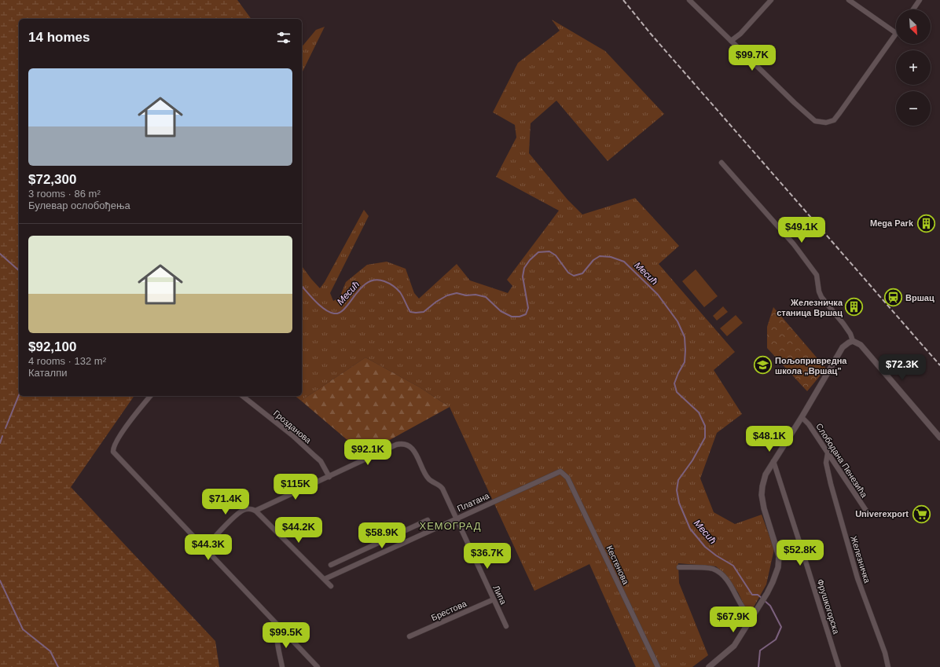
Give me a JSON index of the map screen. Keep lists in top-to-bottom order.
{
  "streets": {
    "street": [
      "Грозданова",
      "Слободана Пенезића",
      "Платана",
      "Железничка",
      "Кестенова",
      "Липа",
      "Фрушкогорска",
      "Брестова"
    ]
  },
  "crossings": [
    ["Грозданова", "Липа"],
    ["Слободана Пенезића", "Железничка"],
    ["Платана", "Кестенова"],
    ["Платана", "Липа"],
    ["Липа", "Брестова"]
  ],
  "districts": ["ХЕМОГРАД"],
  "water": ["Месић"],
  "places": {
    "building": ["Mega Park", "Железничка станица Вршац"],
    "station": ["Вршац"],
    "school or university": ["Пољопривредна школа „Вршац”"],
    "supermarket": ["Univerexport"]
  },
  "north": "bottom right",
  "page": {
    "map_buttons": ["+", "−"],
    "heading": "14 homes",
    "price": [
      "$99.7K",
      "$49.1K",
      "$72.3K",
      "$48.1K",
      "$92.1K",
      "$115K",
      "$71.4K",
      "$44.2K",
      "$58.9K",
      "$44.3K",
      "$52.8K",
      "$36.7K",
      "$67.9K",
      "$99.5K"
    ],
    "list": [
      {
        "name": "$72,300",
        "note": "3 rooms · 86 m² · Булевар ослобођења"
      },
      {
        "name": "$92,100",
        "note": "4 rooms · 132 m² · Каталпи"
      }
    ]
  }
}
